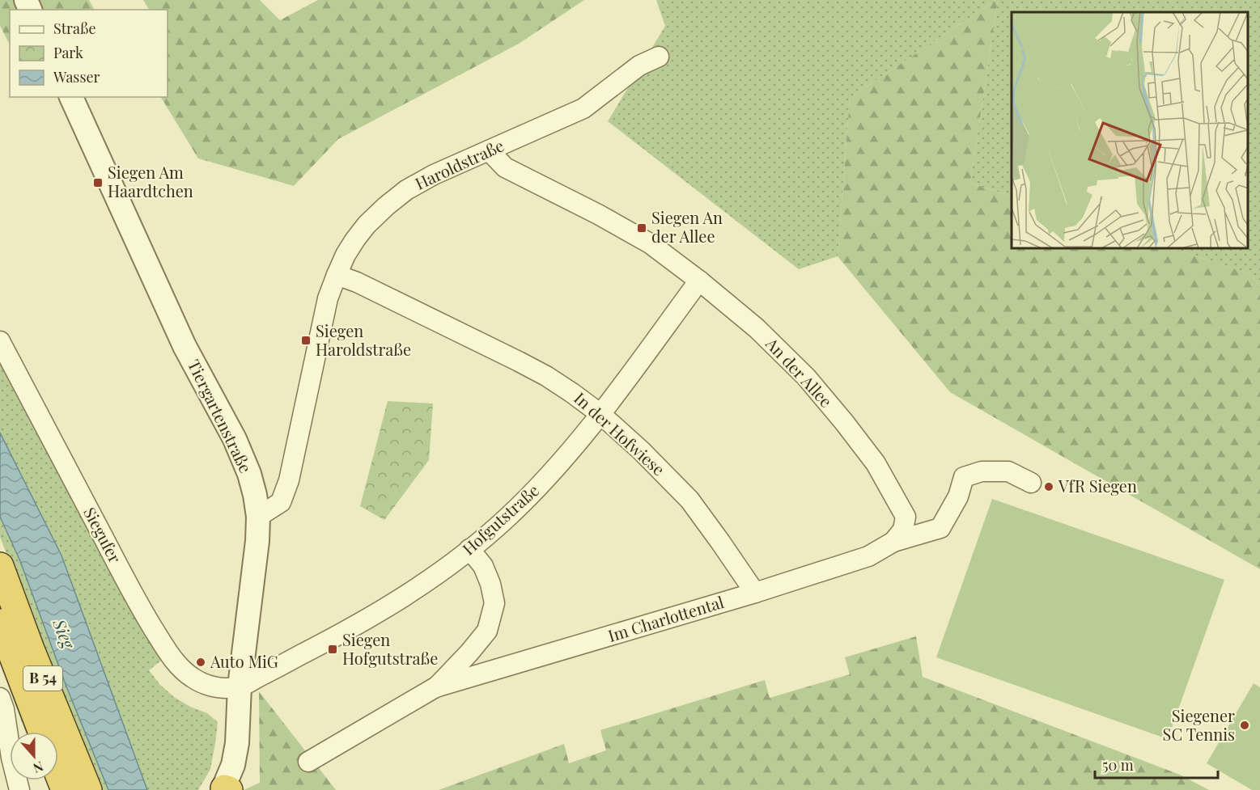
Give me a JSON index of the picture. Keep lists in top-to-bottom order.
{
  "streets": {
    "highway": ["B 54"],
    "street": [
      "Haroldstraße",
      "An der Allee",
      "Tiergartenstraße",
      "In der Hofwiese",
      "Hofgutstraße",
      "Siegufer",
      "Im Charlottental"
    ]
  },
  "crossings": [
    ["Haroldstraße", "An der Allee"],
    ["Haroldstraße", "Tiergartenstraße"],
    ["Haroldstraße", "In der Hofwiese"],
    ["An der Allee", "Hofgutstraße"],
    ["An der Allee", "Im Charlottental"],
    ["Tiergartenstraße", "Hofgutstraße"],
    ["Tiergartenstraße", "Siegufer"],
    ["In der Hofwiese", "Hofgutstraße"],
    ["In der Hofwiese", "Im Charlottental"],
    ["Hofgutstraße", "Siegufer"],
    ["Hofgutstraße", "Im Charlottental"]
  ],
  "water": ["Sieg"],
  "places": {
    "transit": [
      "Siegen Am Haardtchen",
      "Siegen An der Allee",
      "Siegen Haroldstraße",
      "Siegen Hofgutstraße"
    ],
    "other": ["VfR Siegen", "Auto MiG", "Siegener SC Tennis"]
  },
  "legend": ["Straße", "Park", "Wasser"],
  "scale_bar": "50 m",
  "north": "bottom"
}
